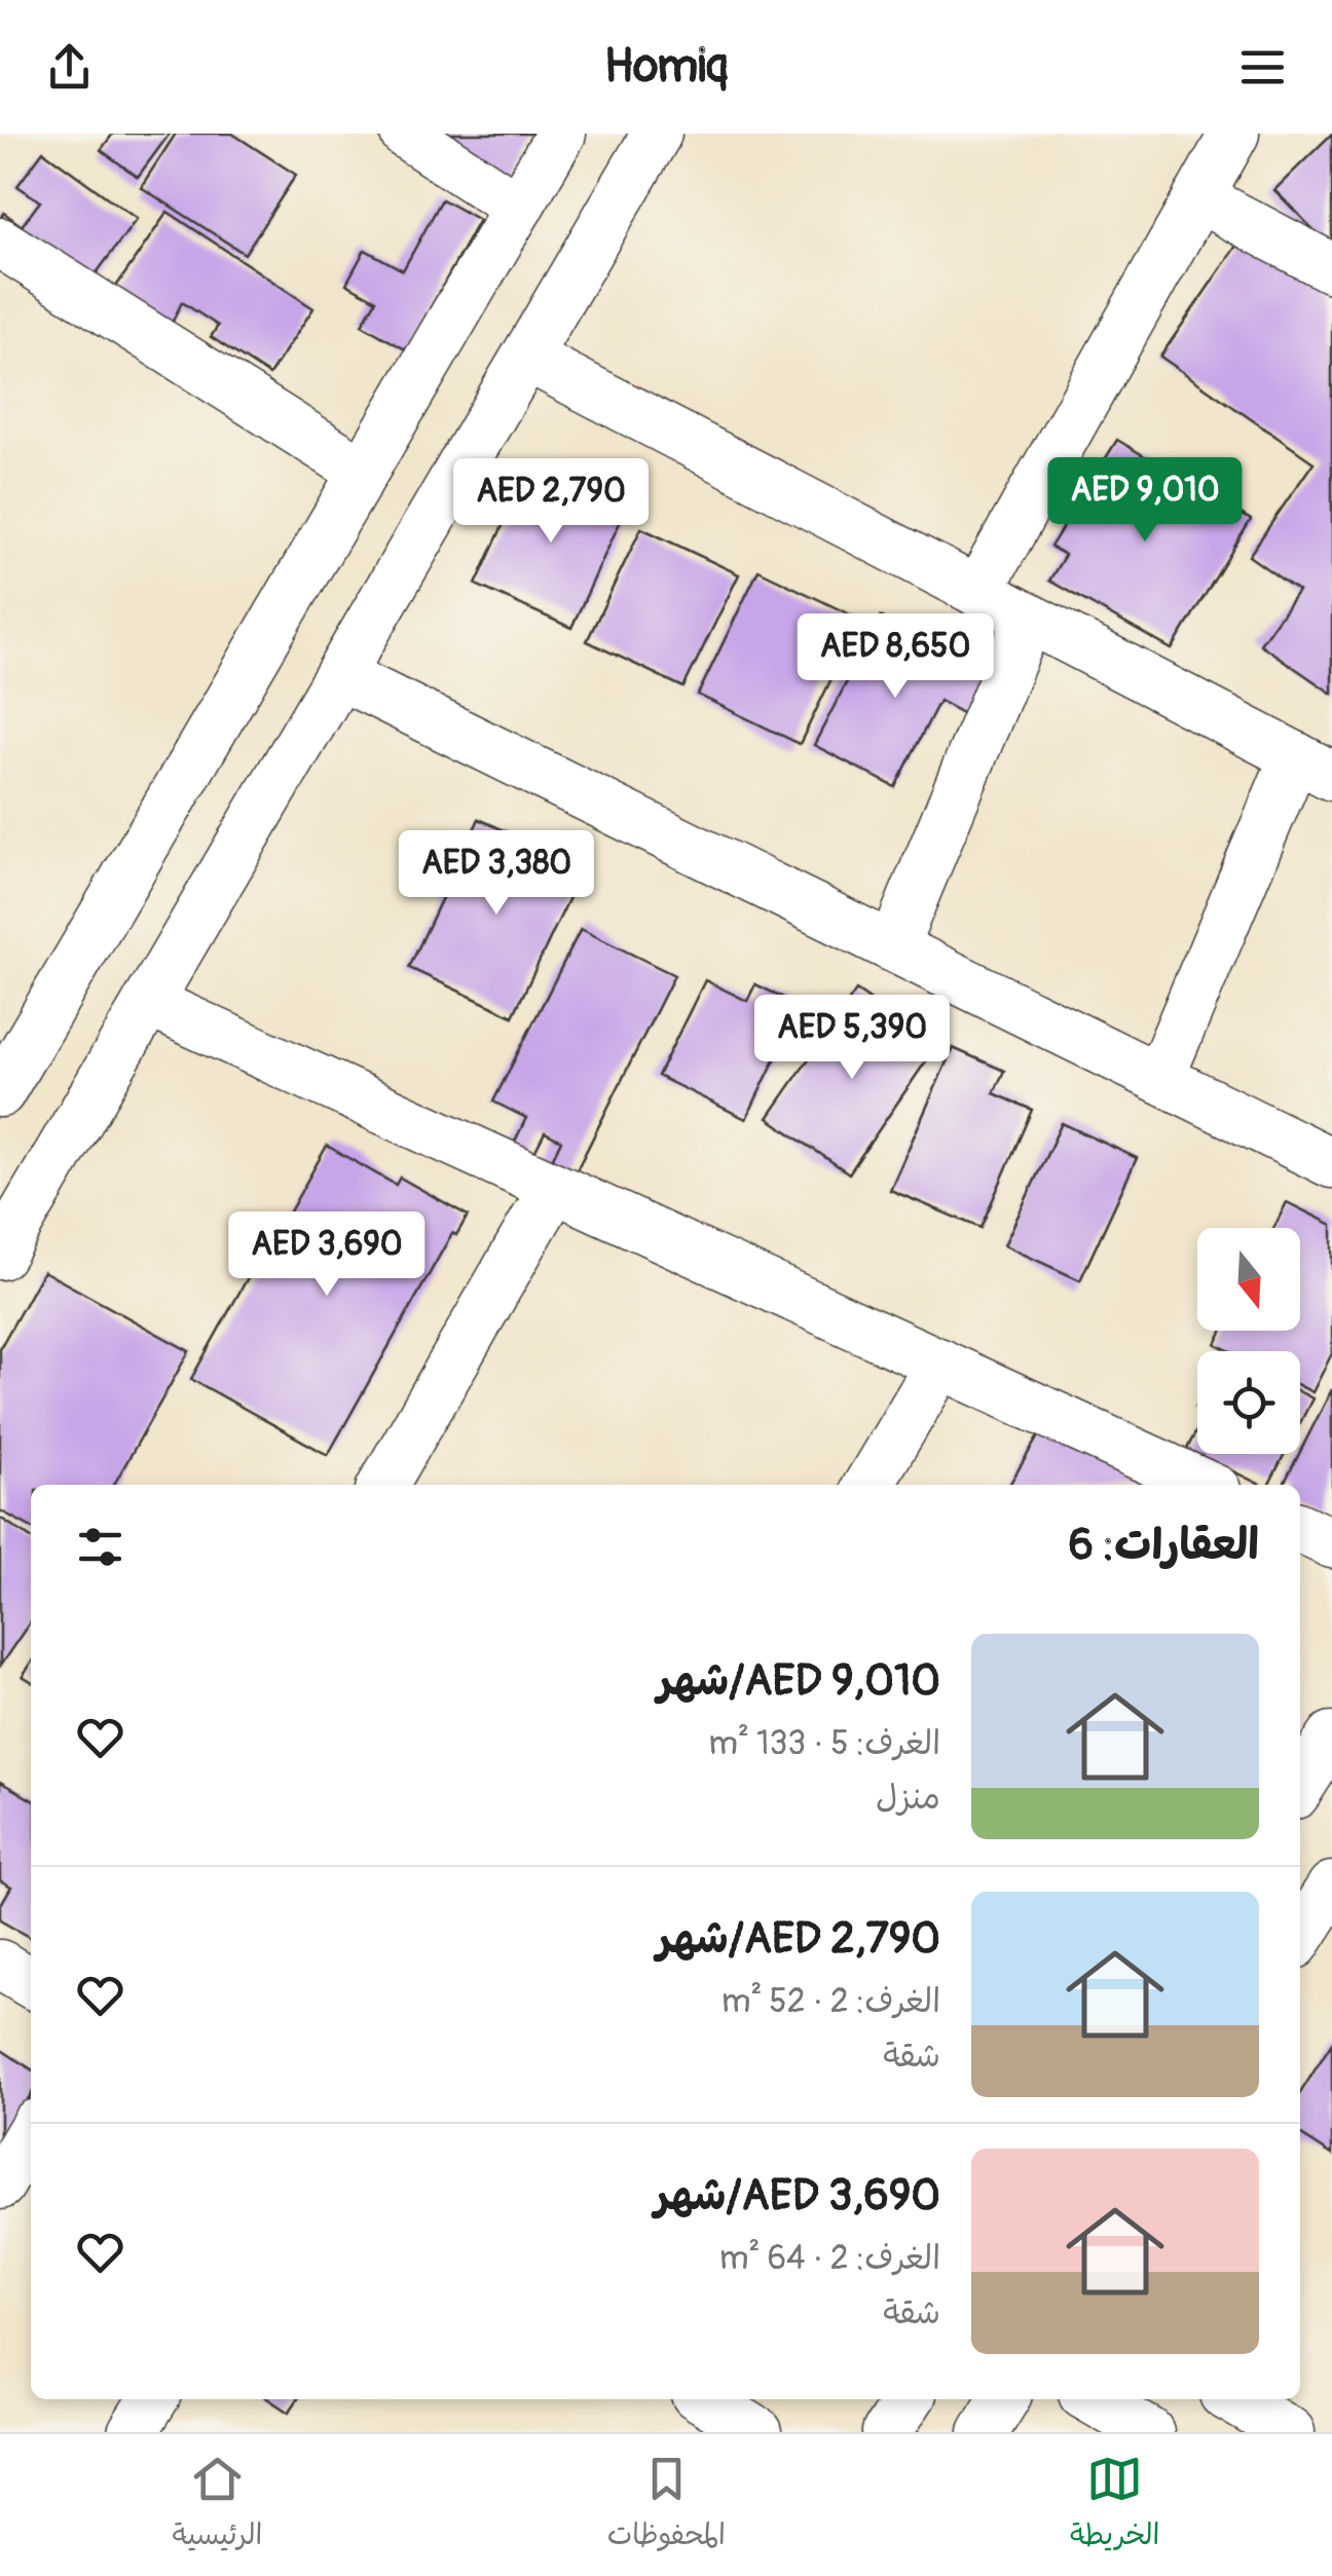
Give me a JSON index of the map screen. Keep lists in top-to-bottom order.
{
  "north": "bottom",
  "page": {
    "header": "Homiq",
    "price": [
      "AED 9,010",
      "AED 2,790",
      "AED 8,650",
      "AED 3,380",
      "AED 5,390",
      "AED 3,690"
    ],
    "heading": "العقارات: 6",
    "list": [
      {
        "name": "AED 9,010/شهر",
        "note": "الغرف: 5 · 133 m² · منزل"
      },
      {
        "name": "AED 2,790/شهر",
        "note": "الغرف: 2 · 52 m² · شقة"
      },
      {
        "name": "AED 3,690/شهر",
        "note": "الغرف: 2 · 64 m² · شقة"
      }
    ],
    "tabs": ["الخريطة", "المحفوظات", "الرئيسية"]
  }
}
